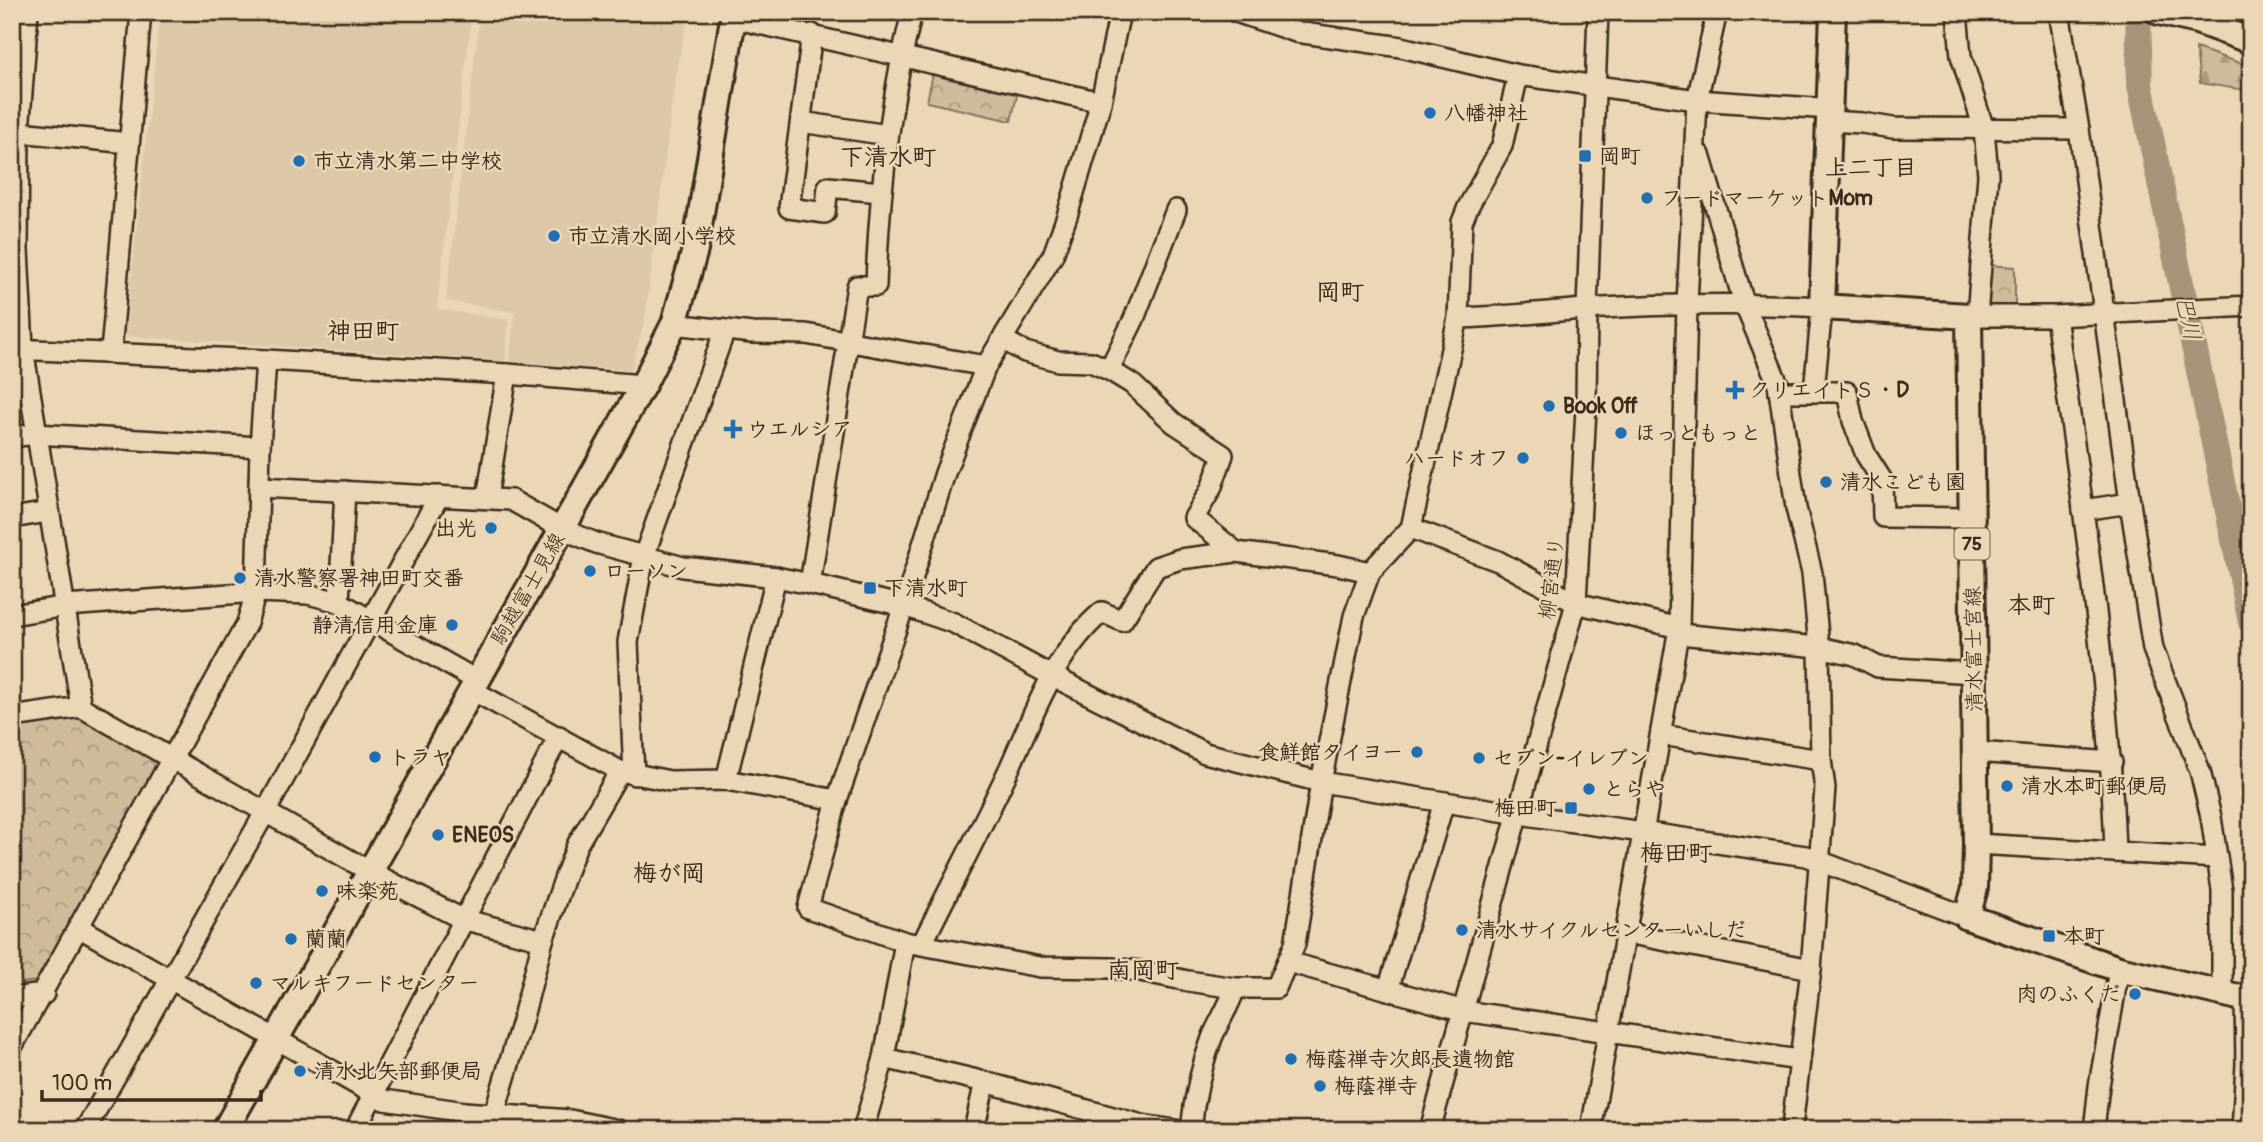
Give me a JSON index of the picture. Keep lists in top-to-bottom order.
{
  "streets": {
    "main road": ["75", "駒越富士見線", "清水富士宮線"],
    "street": ["柳宮通り"]
  },
  "districts": [
    "下清水町",
    "上二丁目",
    "岡町",
    "神田町",
    "本町",
    "梅田町",
    "梅が岡",
    "南岡町"
  ],
  "water": ["巴川"],
  "places": {
    "other": [
      "八幡神社",
      "市立清水第二中学校",
      "フードマーケットMom",
      "市立清水岡小学校",
      "Book Off",
      "ほっともっと",
      "ハードオフ",
      "清水こども園",
      "出光",
      "ローソン",
      "清水警察署神田町交番",
      "静清信用金庫",
      "食鮮館タイヨー",
      "トラヤ",
      "セブン-イレブン",
      "清水本町郵便局",
      "とらや",
      "ENEOS",
      "味楽苑",
      "清水サイクルセンターいしだ",
      "蘭蘭",
      "マルキフードセンター",
      "肉のふくだ",
      "梅蔭禅寺次郎長遺物館",
      "清水北矢部郵便局",
      "梅蔭禅寺"
    ],
    "transit": [
      "岡町",
      "下清水町",
      "梅田町",
      "本町"
    ],
    "health": ["クリエイトＳ・D", "ウエルシア"]
  },
  "scale_bar": "100 m"
}
